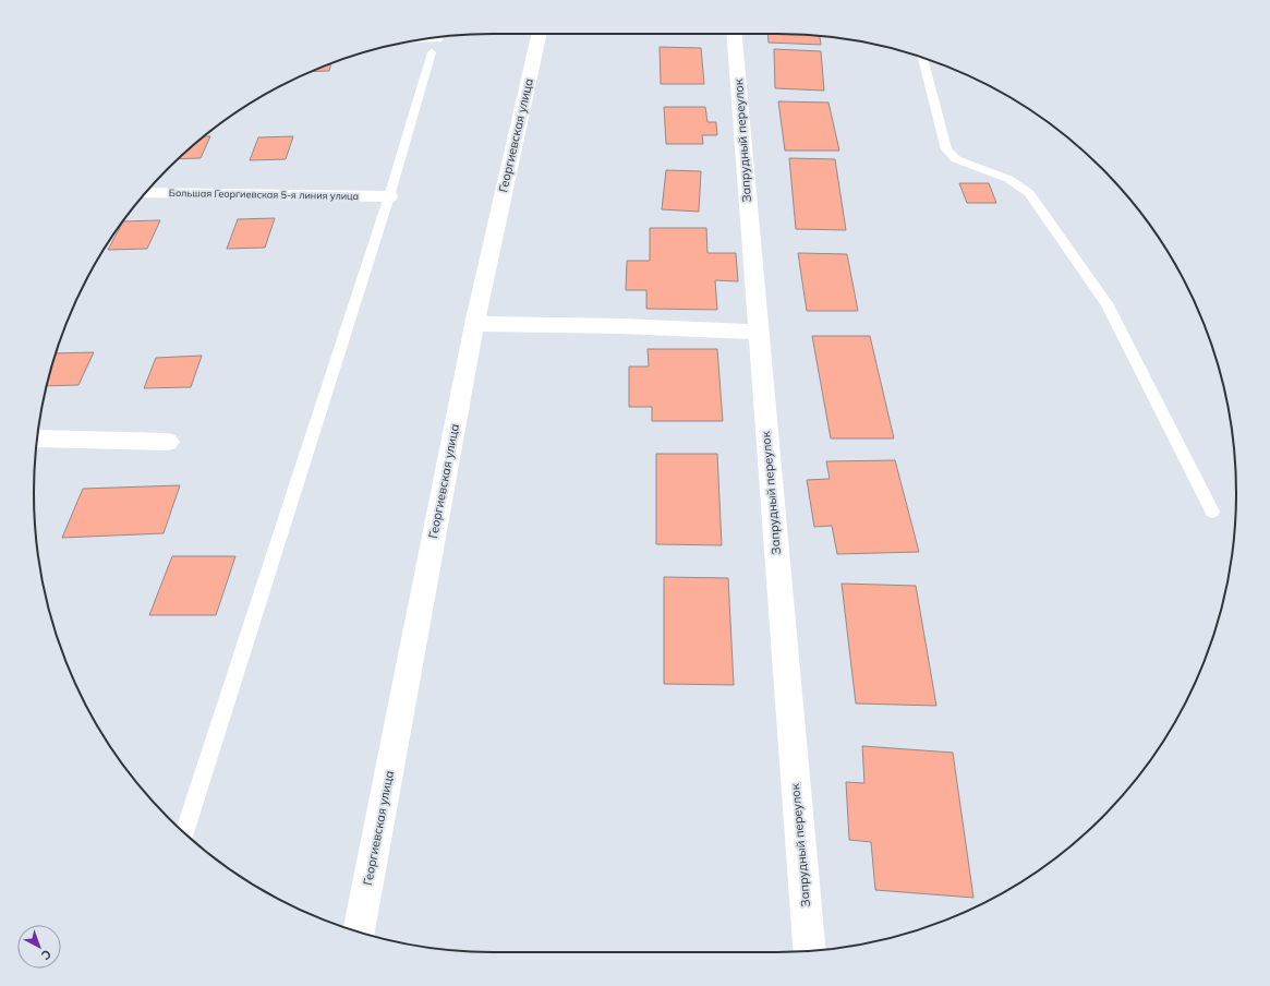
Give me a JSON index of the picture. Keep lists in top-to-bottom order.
{
  "streets": {
    "street": ["Георгиевская улица", "Запрудный переулок", "Большая Георгиевская 5-я линия улица"]
  },
  "north": "bottom right"
}
